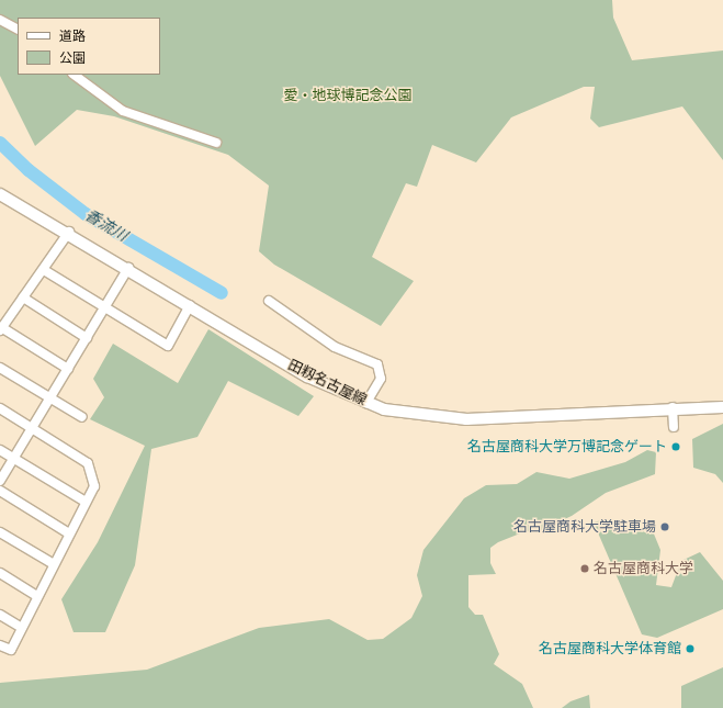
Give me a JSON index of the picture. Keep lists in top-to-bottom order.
{
  "streets": {
    "main road": ["田籾名古屋線"]
  },
  "water": ["香流川"],
  "parks": ["愛・地球博記念公園"],
  "places": [
    "名古屋商科大学万博記念ゲート",
    "名古屋商科大学駐車場",
    "名古屋商科大学",
    "名古屋商科大学体育館"
  ],
  "legend": ["道路", "公園"]
}
